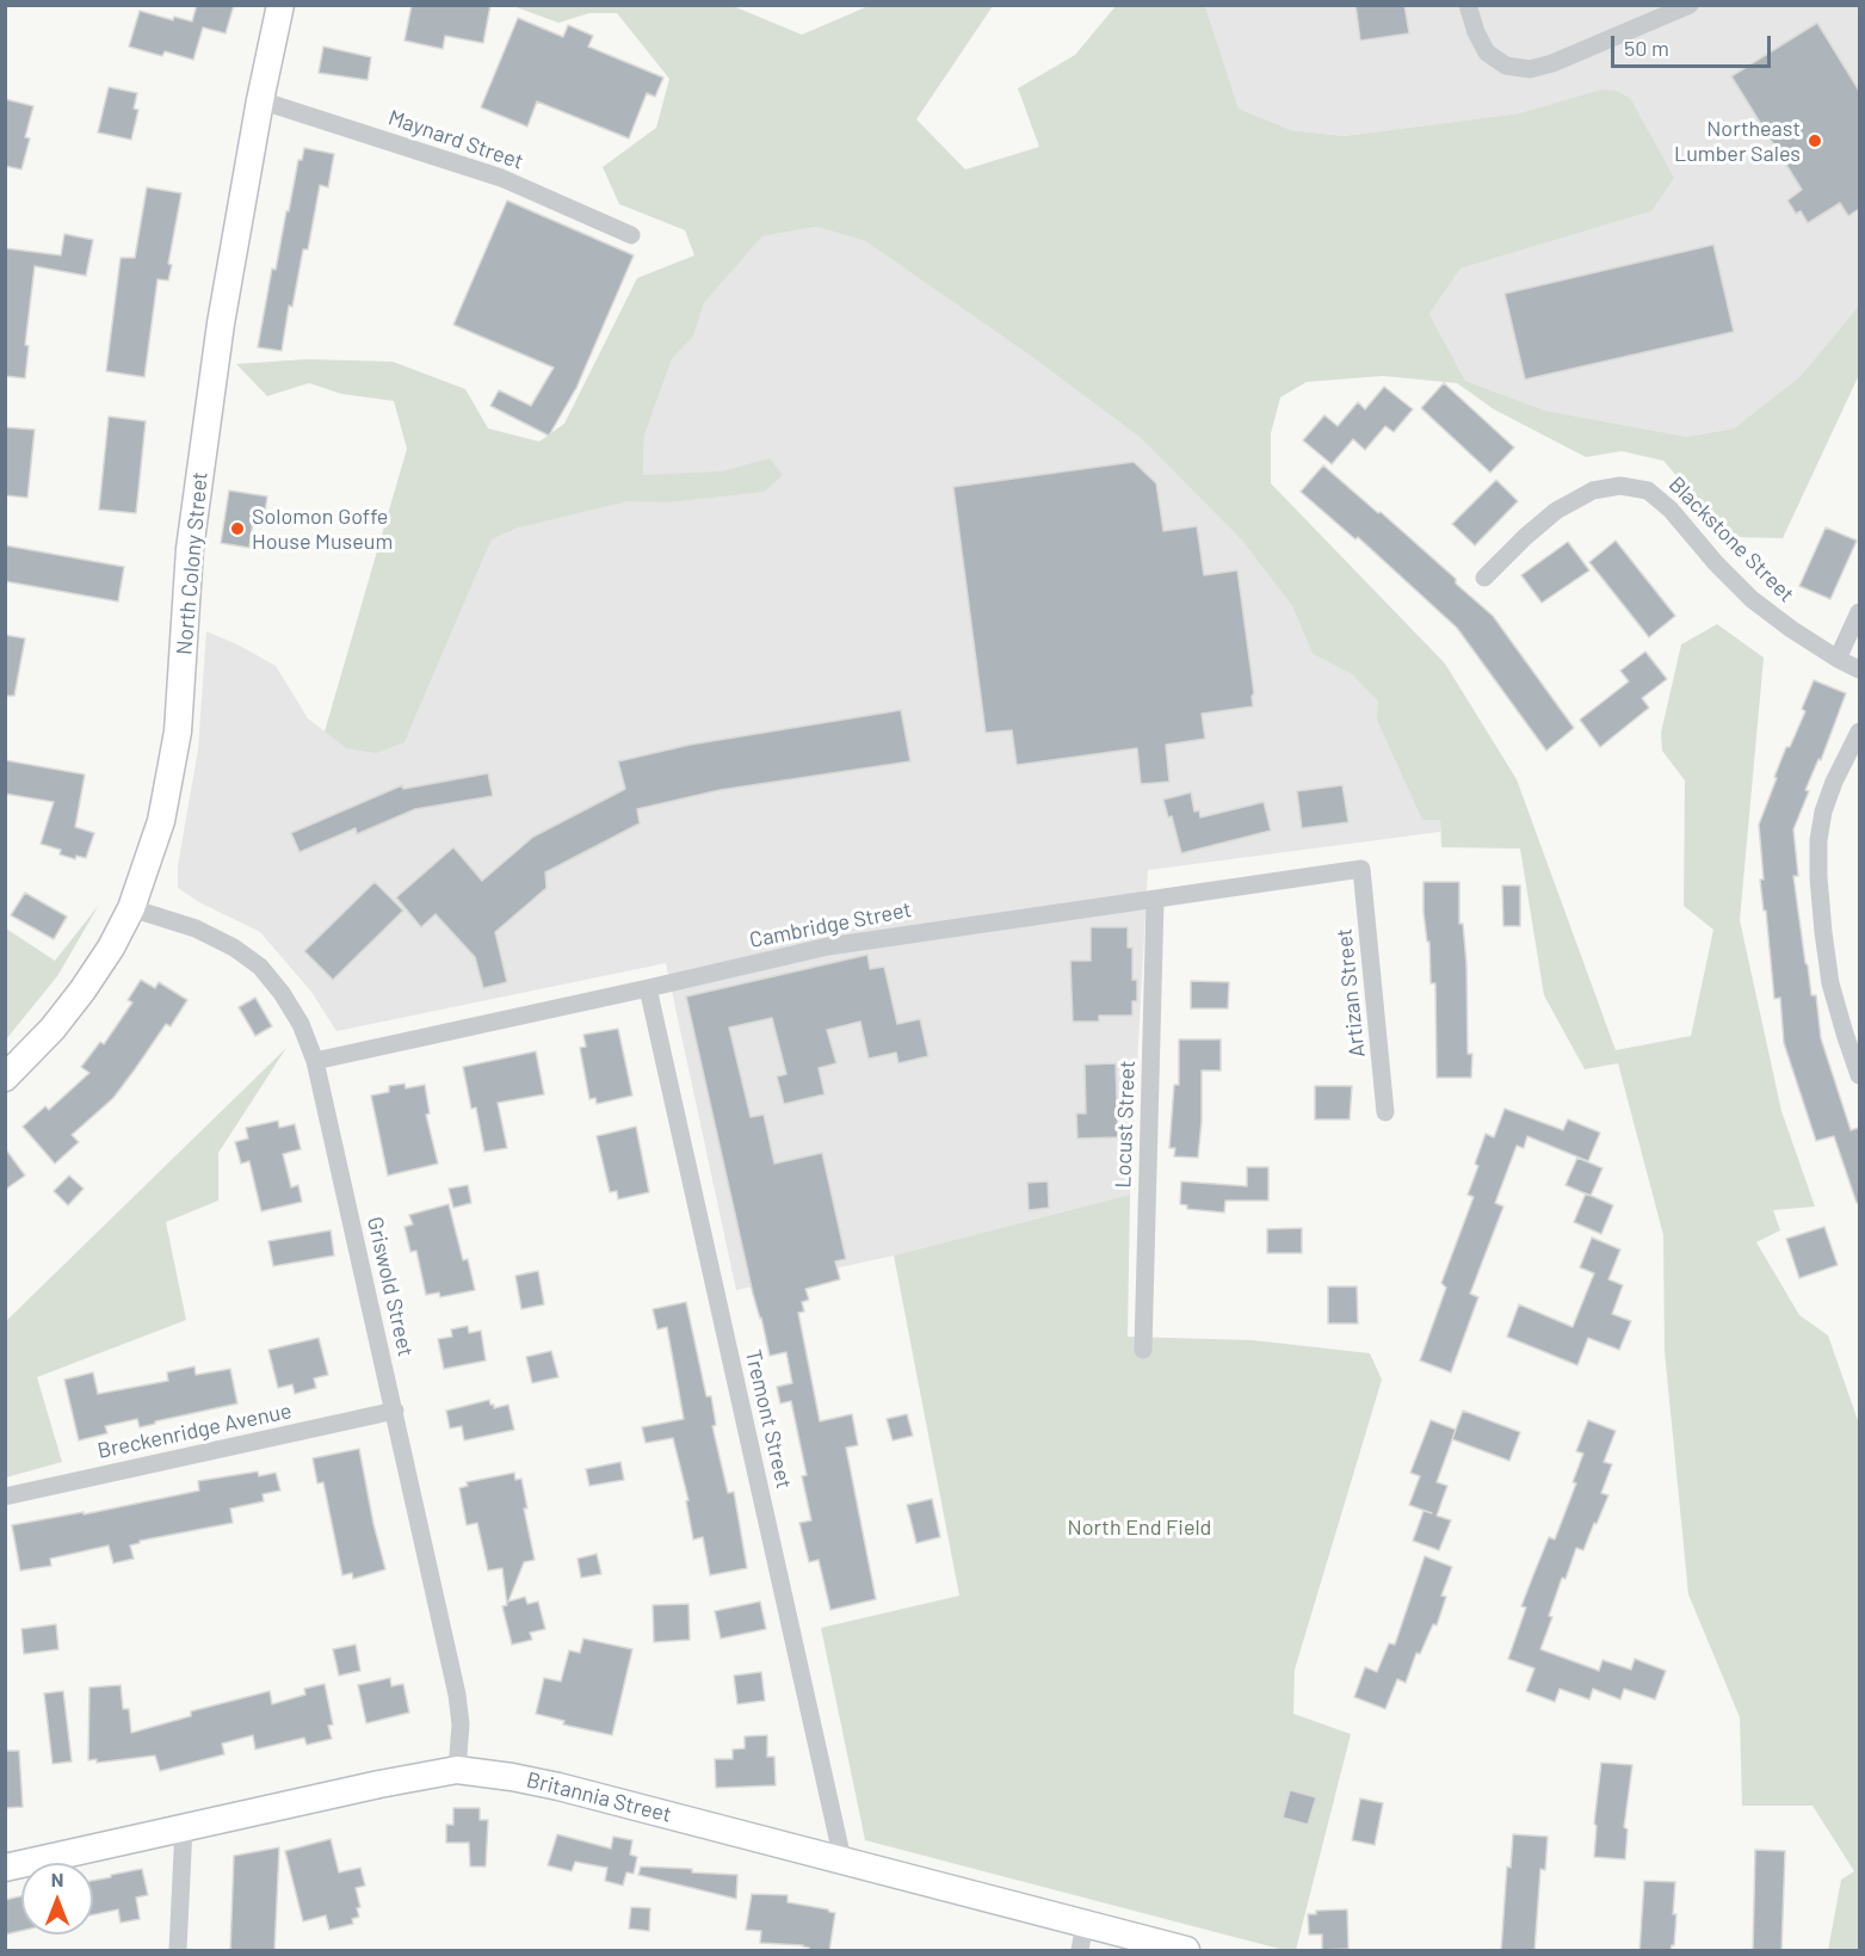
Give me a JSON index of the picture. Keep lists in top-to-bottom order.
{
  "streets": {
    "main road": ["North Colony Street", "Britannia Street"],
    "street": [
      "Maynard Street",
      "Blackstone Street",
      "Cambridge Street",
      "Artizan Street",
      "Locust Street",
      "Griswold Street",
      "Tremont Street",
      "Breckenridge Avenue"
    ]
  },
  "crossings": [
    ["Maynard Street", "North Colony Street"],
    ["North Colony Street", "Griswold Street"],
    ["Cambridge Street", "Artizan Street"],
    ["Cambridge Street", "Locust Street"],
    ["Cambridge Street", "Griswold Street"],
    ["Cambridge Street", "Tremont Street"],
    ["Griswold Street", "Breckenridge Avenue"],
    ["Griswold Street", "Britannia Street"],
    ["Tremont Street", "Britannia Street"]
  ],
  "parks": ["North End Field"],
  "places": ["Northeast Lumber Sales", "Solomon Goffe House Museum"],
  "scale_bar": "50 m",
  "north": "top"
}
